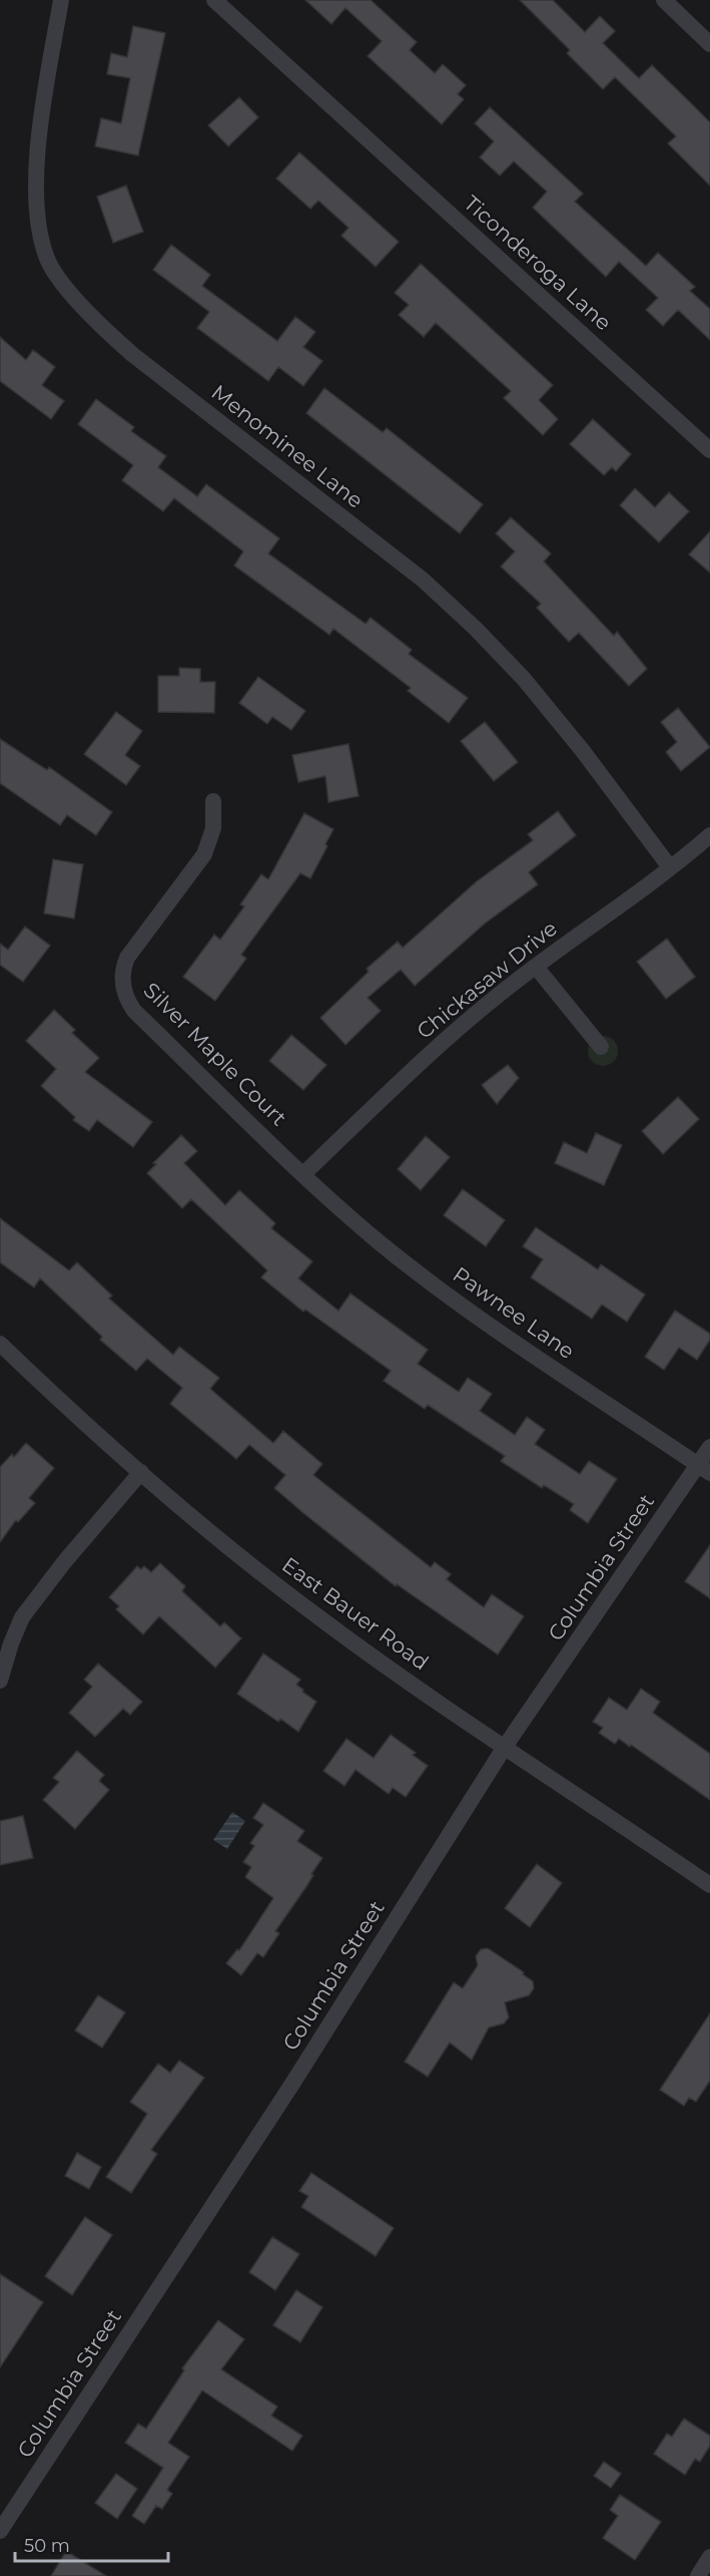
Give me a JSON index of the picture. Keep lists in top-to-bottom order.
{
  "streets": {
    "street": [
      "Ticonderoga Lane",
      "Menominee Lane",
      "Chickasaw Drive",
      "Silver Maple Court",
      "Pawnee Lane",
      "Columbia Street",
      "East Bauer Road"
    ]
  },
  "crossings": [
    ["Menominee Lane", "Chickasaw Drive"],
    ["Chickasaw Drive", "Silver Maple Court"],
    ["Chickasaw Drive", "Pawnee Lane"],
    ["Silver Maple Court", "Pawnee Lane"],
    ["Pawnee Lane", "Columbia Street"],
    ["Columbia Street", "East Bauer Road"]
  ],
  "scale_bar": "50 m"
}
